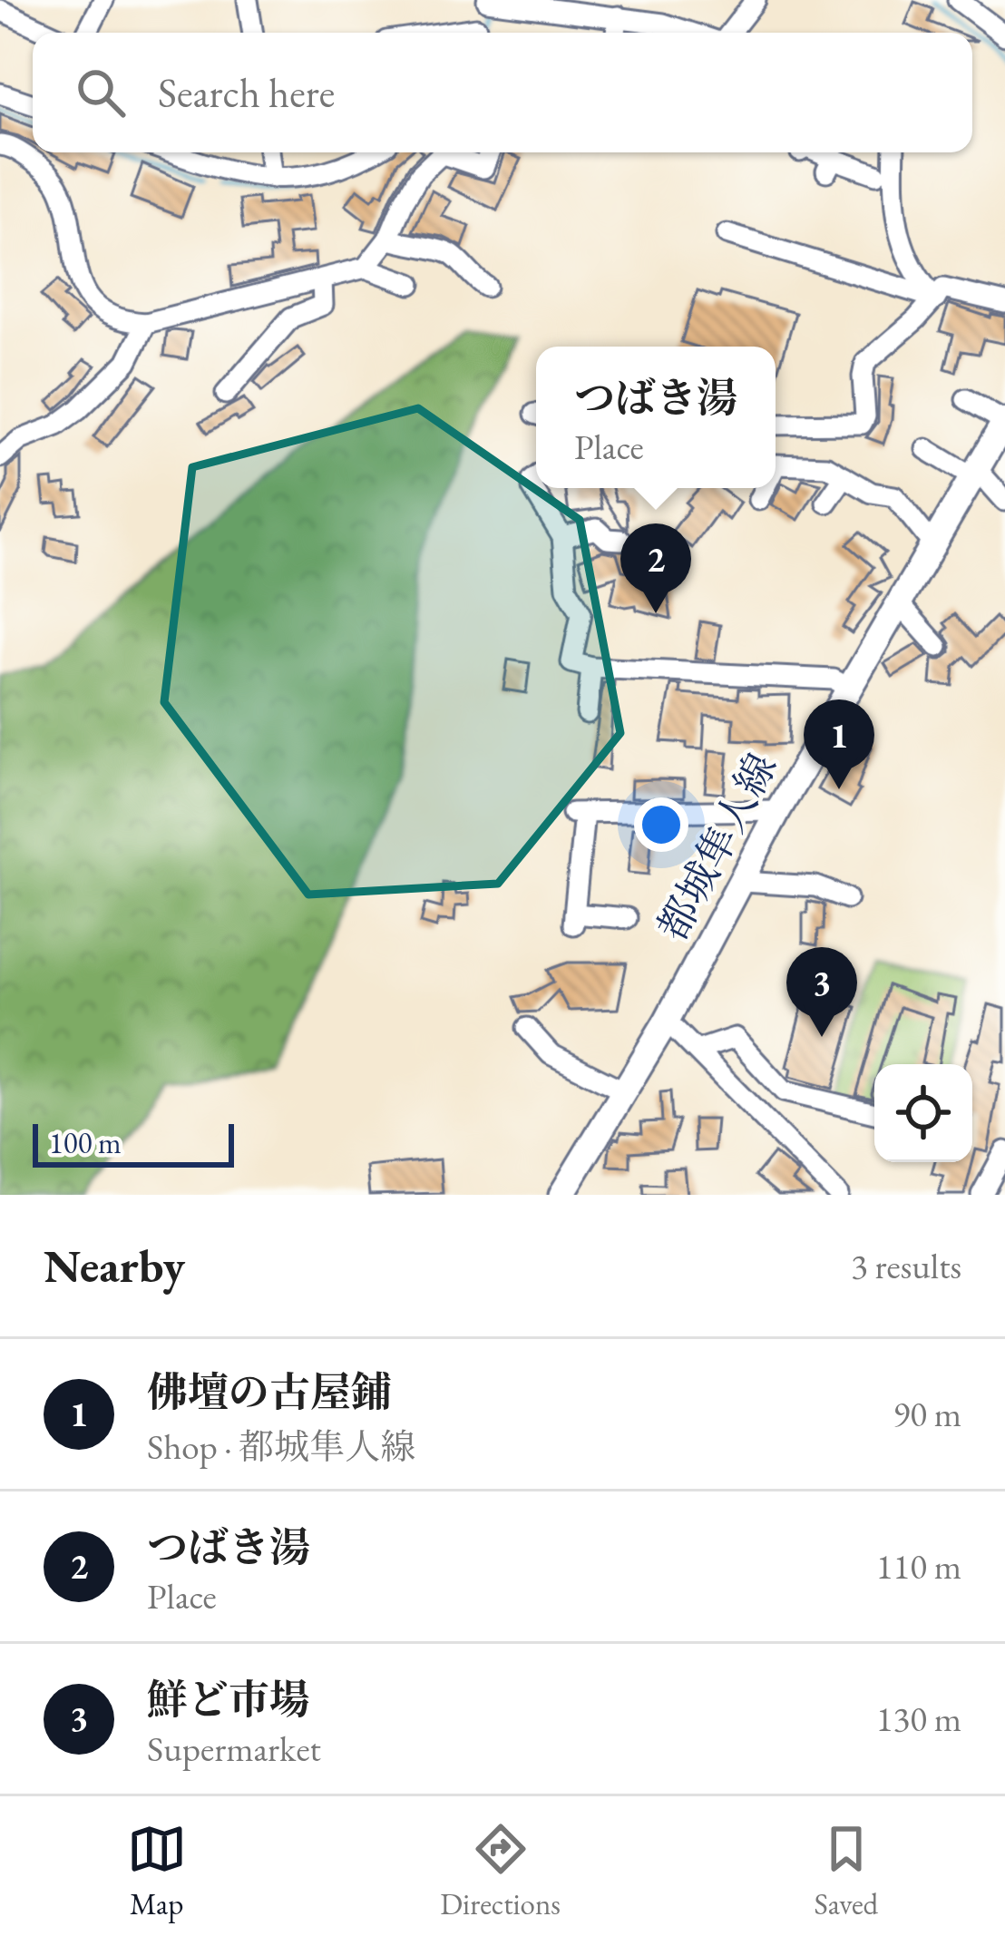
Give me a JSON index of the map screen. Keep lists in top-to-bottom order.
{
  "streets": {
    "main road": ["都城隼人線"]
  },
  "scale_bar": "100 m",
  "page": {
    "search": "Search here",
    "popup": ["つばき湯", "Place"],
    "pins": ["2", "1", "3"],
    "scale": "100 m",
    "heading": ["Nearby", "3 results"],
    "list": [
      {
        "mark": "1",
        "name": "佛壇の古屋鋪",
        "note": "Shop · 都城隼人線",
        "value": "90 m"
      },
      {
        "mark": "2",
        "name": "つばき湯",
        "note": "Place",
        "value": "110 m"
      },
      {
        "mark": "3",
        "name": "鮮ど市場",
        "note": "Supermarket",
        "value": "130 m"
      }
    ],
    "nav": ["Map", "Directions", "Saved"]
  }
}
